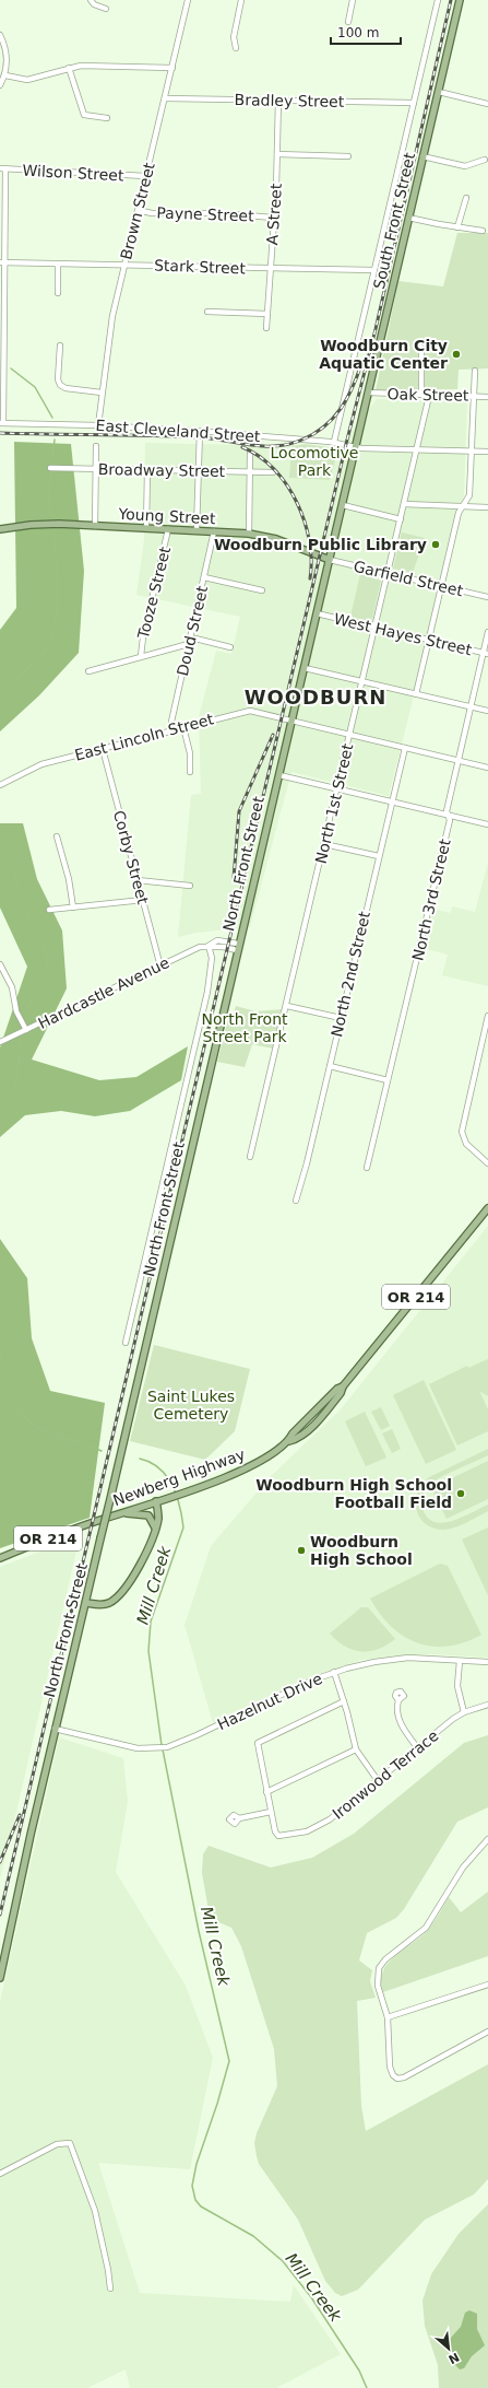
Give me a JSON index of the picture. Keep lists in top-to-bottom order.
{
  "streets": {
    "main road": [
      "South Front Street",
      "Young Street",
      "North Front Street",
      "OR 214",
      "Newberg Highway"
    ],
    "street": [
      "Bradley Street",
      "Wilson Street",
      "Brown Street",
      "Payne Street",
      "A Street",
      "Stark Street",
      "Oak Street",
      "East Cleveland Street",
      "Broadway Street",
      "Garfield Street",
      "Tooze Street",
      "Doud Street",
      "West Hayes Street",
      "East Lincoln Street",
      "North 1st Street",
      "Corby Street",
      "North 3rd Street",
      "North 2nd Street",
      "Hardcastle Avenue",
      "Hazelnut Drive",
      "Ironwood Terrace"
    ]
  },
  "crossings": [
    ["Bradley Street", "Brown Street"],
    ["Bradley Street", "A Street"],
    ["Wilson Street", "Brown Street"],
    ["Brown Street", "Payne Street"],
    ["Brown Street", "Stark Street"],
    ["Brown Street", "East Cleveland Street"],
    ["Payne Street", "A Street"],
    ["A Street", "Stark Street"],
    ["South Front Street", "Oak Street"],
    ["South Front Street", "East Cleveland Street"],
    ["South Front Street", "North Front Street"],
    ["Oak Street", "North 1st Street"],
    ["East Cleveland Street", "North 1st Street"],
    ["East Cleveland Street", "North Front Street"],
    ["Young Street", "Garfield Street"],
    ["Young Street", "Tooze Street"],
    ["Young Street", "Doud Street"],
    ["Young Street", "North Front Street"],
    ["Garfield Street", "North 1st Street"],
    ["Garfield Street", "North Front Street"],
    ["Doud Street", "East Lincoln Street"],
    ["West Hayes Street", "North 1st Street"],
    ["West Hayes Street", "North Front Street"],
    ["West Hayes Street", "North 3rd Street"],
    ["East Lincoln Street", "North 1st Street"],
    ["East Lincoln Street", "Corby Street"],
    ["East Lincoln Street", "North Front Street"],
    ["East Lincoln Street", "North 3rd Street"],
    ["East Lincoln Street", "North 2nd Street"],
    ["Corby Street", "Hardcastle Avenue"],
    ["North Front Street", "Hardcastle Avenue"],
    ["North Front Street", "Hazelnut Drive"]
  ],
  "districts": ["WOODBURN"],
  "water": ["Mill Creek"],
  "parks": ["Locomotive Park", "North Front Street Park", "Saint Lukes Cemetery"],
  "places": [
    "Woodburn City Aquatic Center",
    "Woodburn Public Library",
    "Woodburn High School Football Field",
    "Woodburn High School"
  ],
  "scale_bar": "100 m",
  "north": "bottom right"
}
